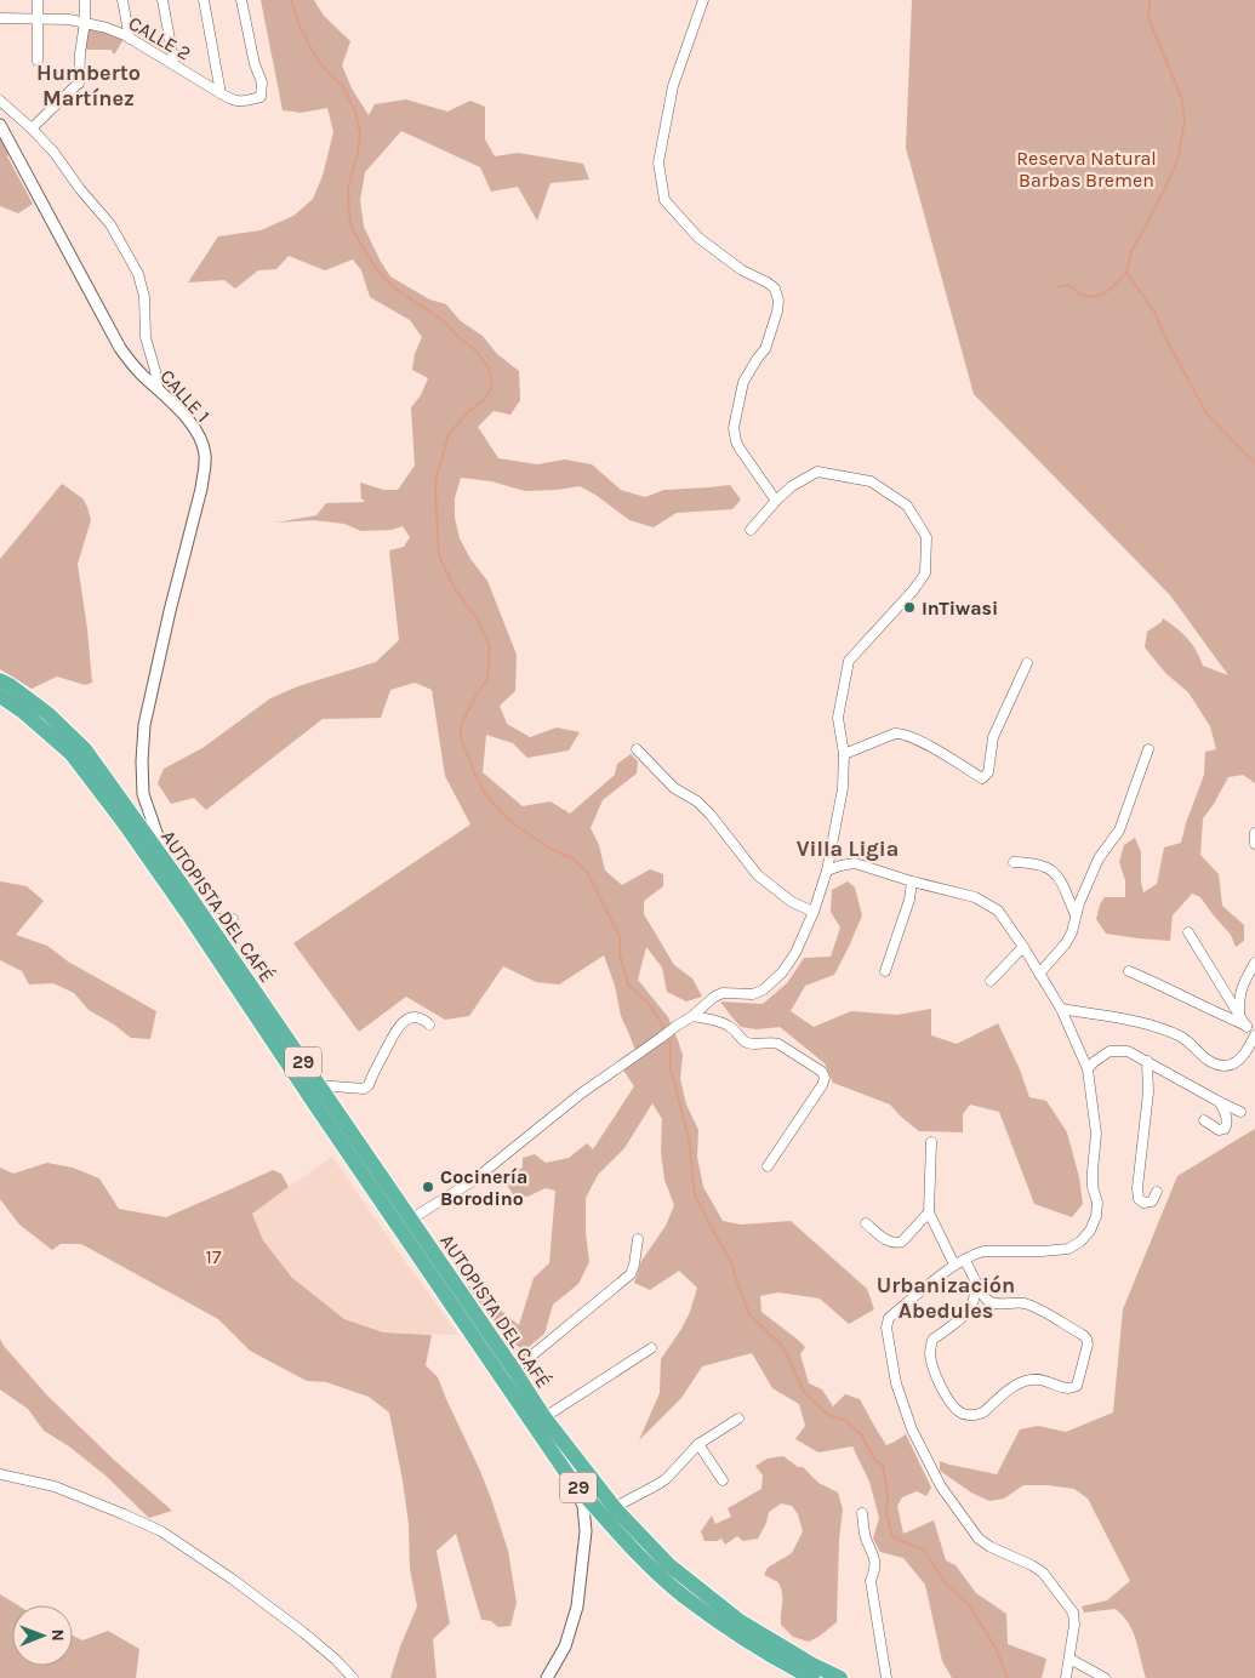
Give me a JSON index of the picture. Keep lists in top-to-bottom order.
{
  "streets": {
    "highway": ["AUTOPISTA DEL CAFÉ", "29"],
    "street": ["CALLE 2", "CALLE 1"]
  },
  "crossings": [
    ["CALLE 1", "AUTOPISTA DEL CAFÉ"]
  ],
  "districts": ["Humberto Martínez", "Villa Ligia", "Urbanización Abedules"],
  "parks": ["Reserva Natural Barbas Bremen", "17"],
  "places": ["InTiwasi", "Cocinería Borodino"],
  "north": "right"
}
